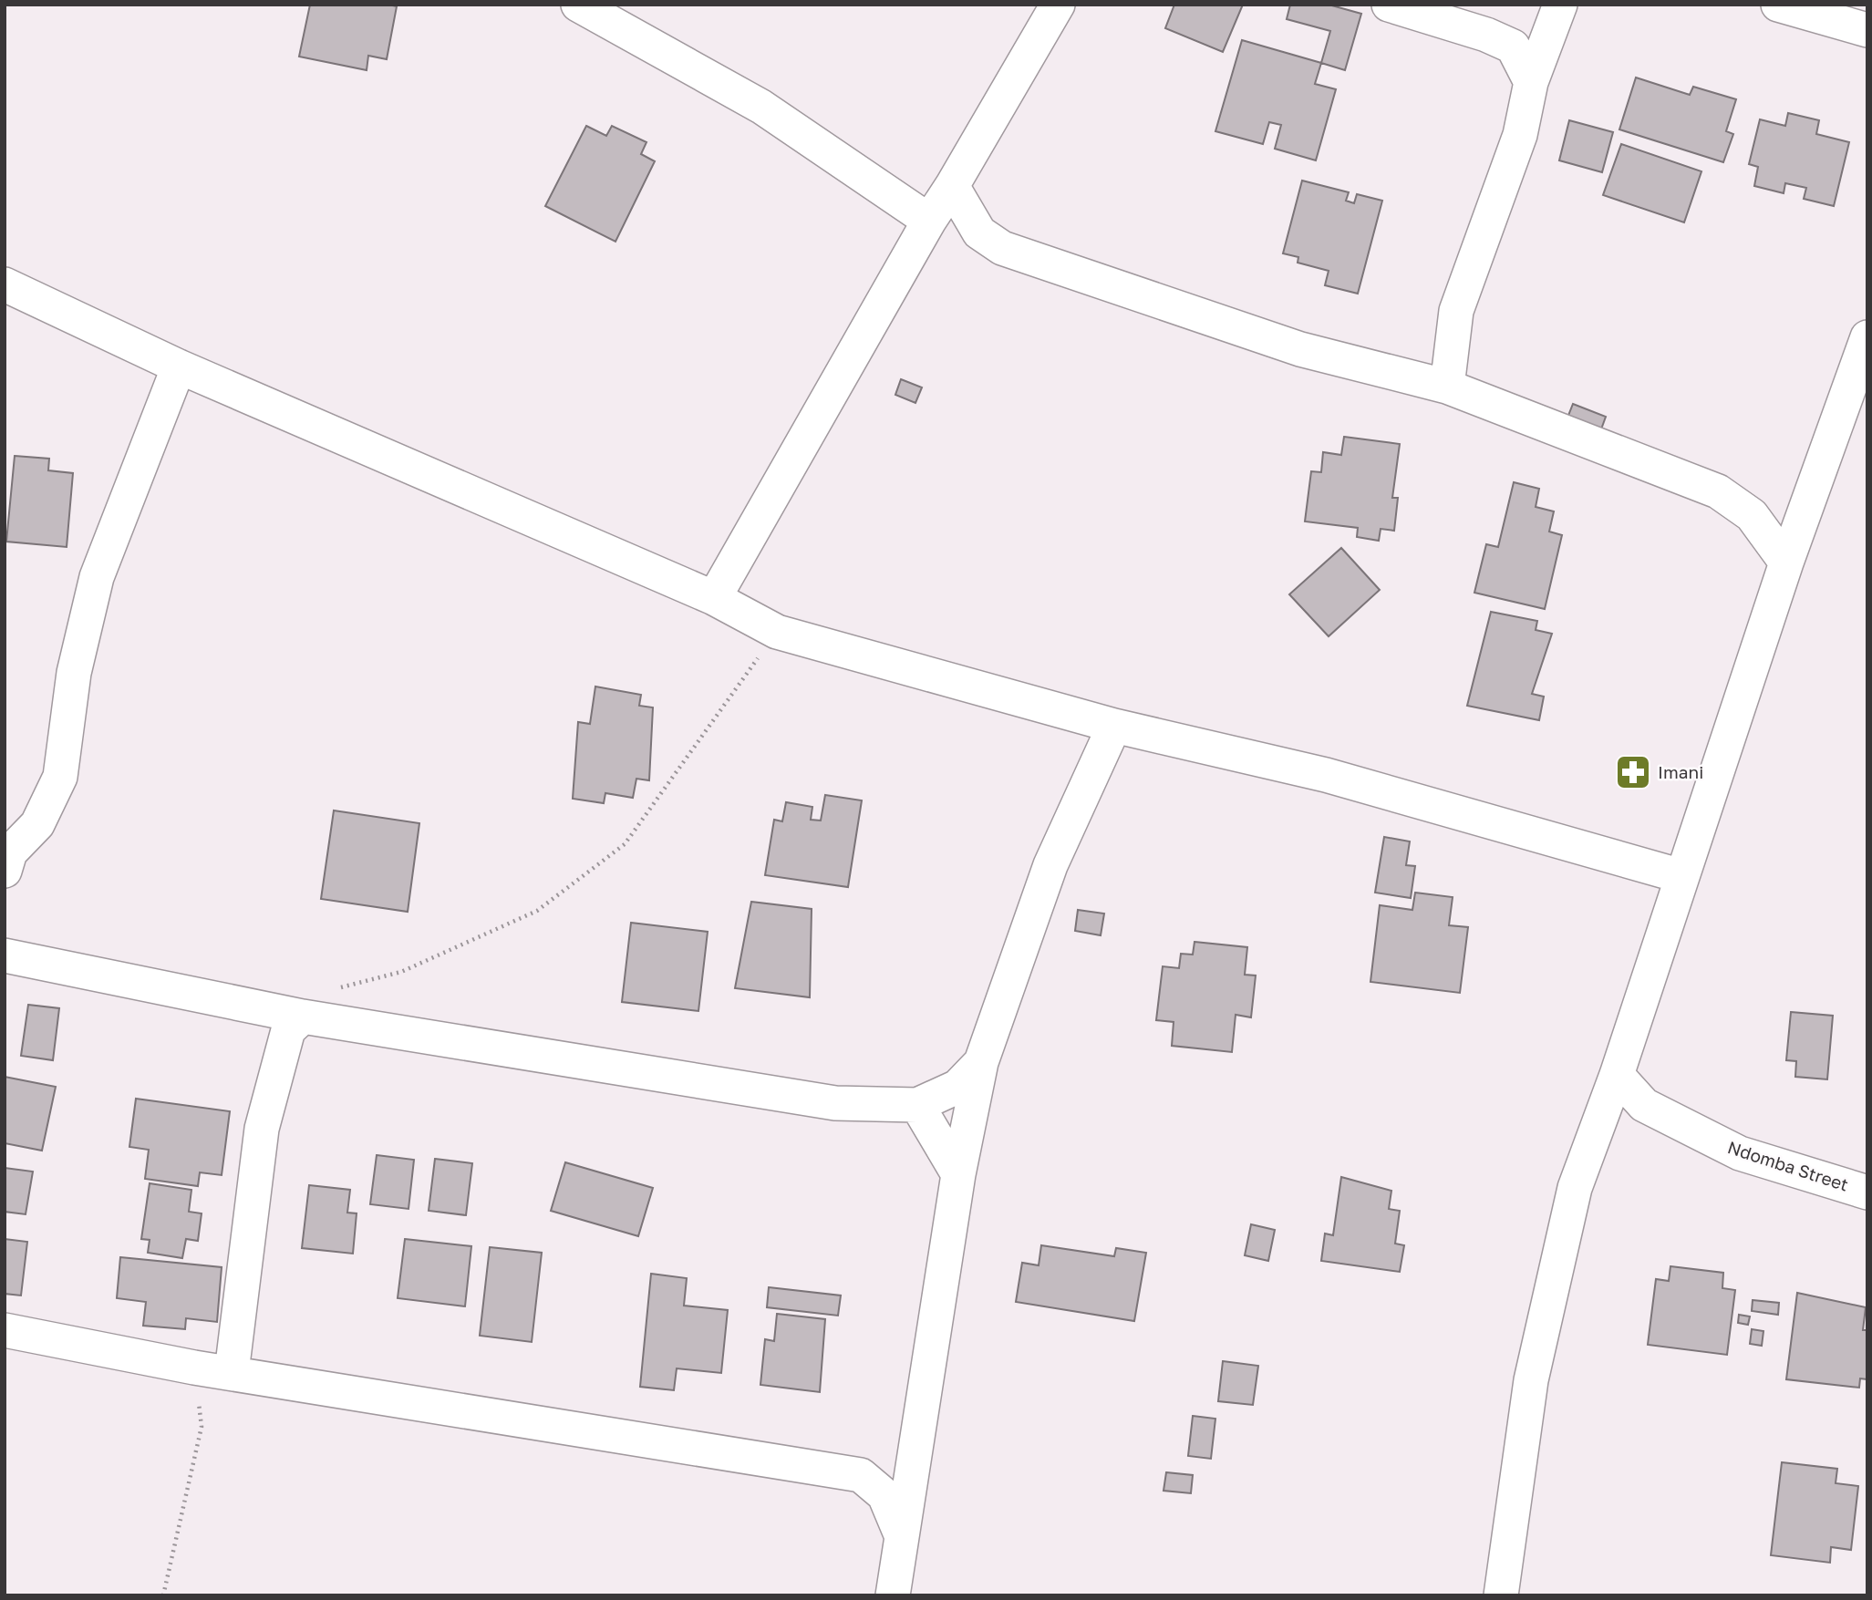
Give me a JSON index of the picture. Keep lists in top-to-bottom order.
{
  "streets": {
    "street": ["Ndomba Street"]
  },
  "places": {
    "pharmacy": ["Imani"]
  }
}
